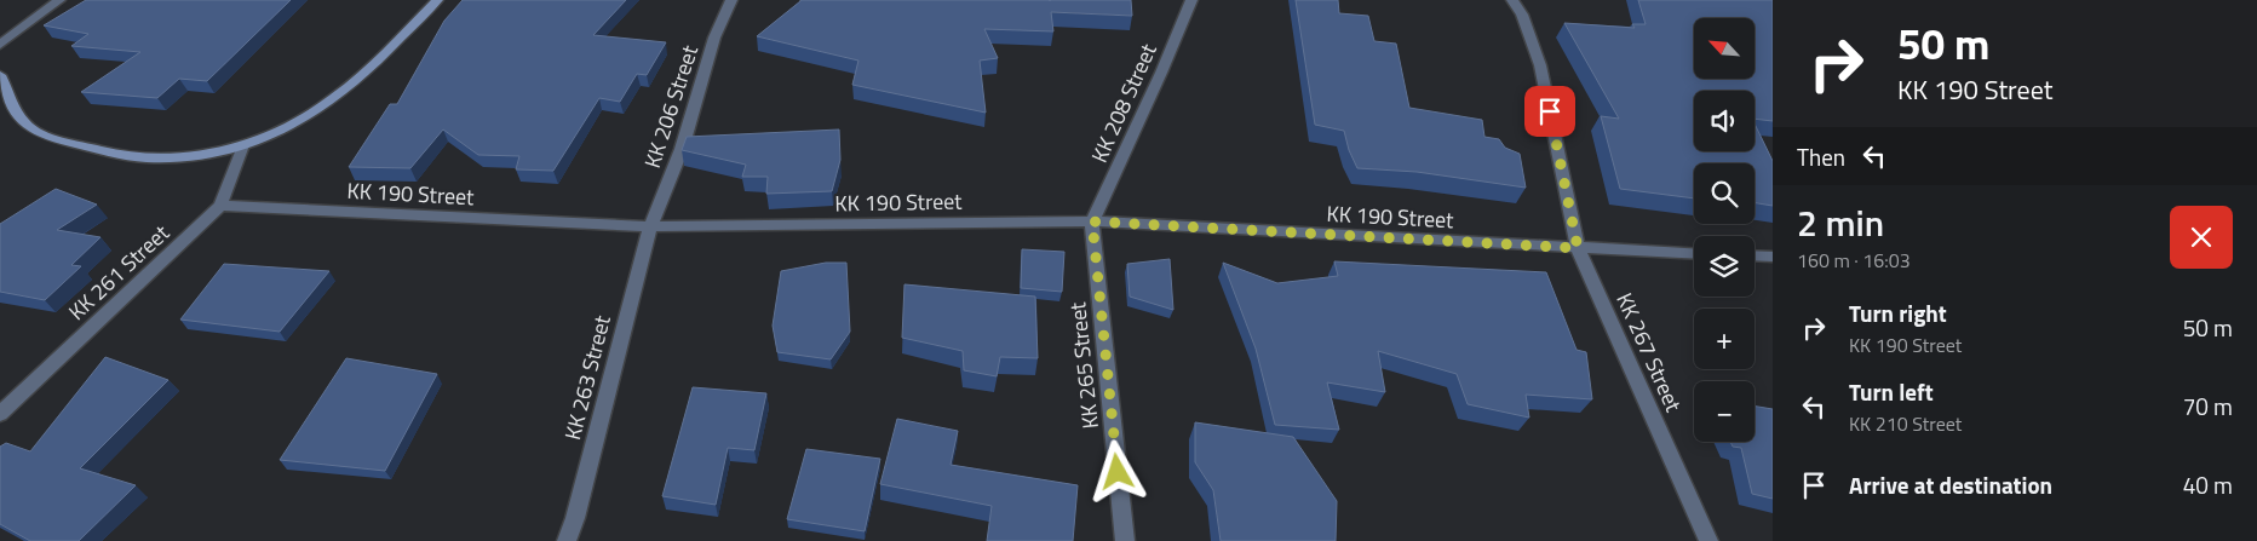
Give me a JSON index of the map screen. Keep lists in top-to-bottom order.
{
  "streets": {
    "street": [
      "KK 208 Street",
      "KK 206 Street",
      "KK 190 Street",
      "KK 261 Street",
      "KK 267 Street",
      "KK 265 Street",
      "KK 263 Street"
    ]
  },
  "crossings": [
    ["KK 208 Street", "KK 190 Street"],
    ["KK 208 Street", "KK 265 Street"],
    ["KK 206 Street", "KK 190 Street"],
    ["KK 206 Street", "KK 263 Street"],
    ["KK 190 Street", "KK 261 Street"],
    ["KK 190 Street", "KK 267 Street"],
    ["KK 190 Street", "KK 265 Street"],
    ["KK 190 Street", "KK 263 Street"]
  ],
  "north": "top left",
  "page": {
    "turn": ["50 m", "KK 190 Street"],
    "map_buttons": ["+", "−"],
    "then": "Then",
    "heading": ["2 min", "160 m · 16:03"],
    "list": [
      {
        "name": "Turn right",
        "note": "KK 190 Street",
        "value": "50 m"
      },
      {
        "name": "Turn left",
        "note": "KK 210 Street",
        "value": "70 m"
      },
      {
        "name": "Arrive at destination",
        "value": "40 m"
      }
    ]
  }
}
